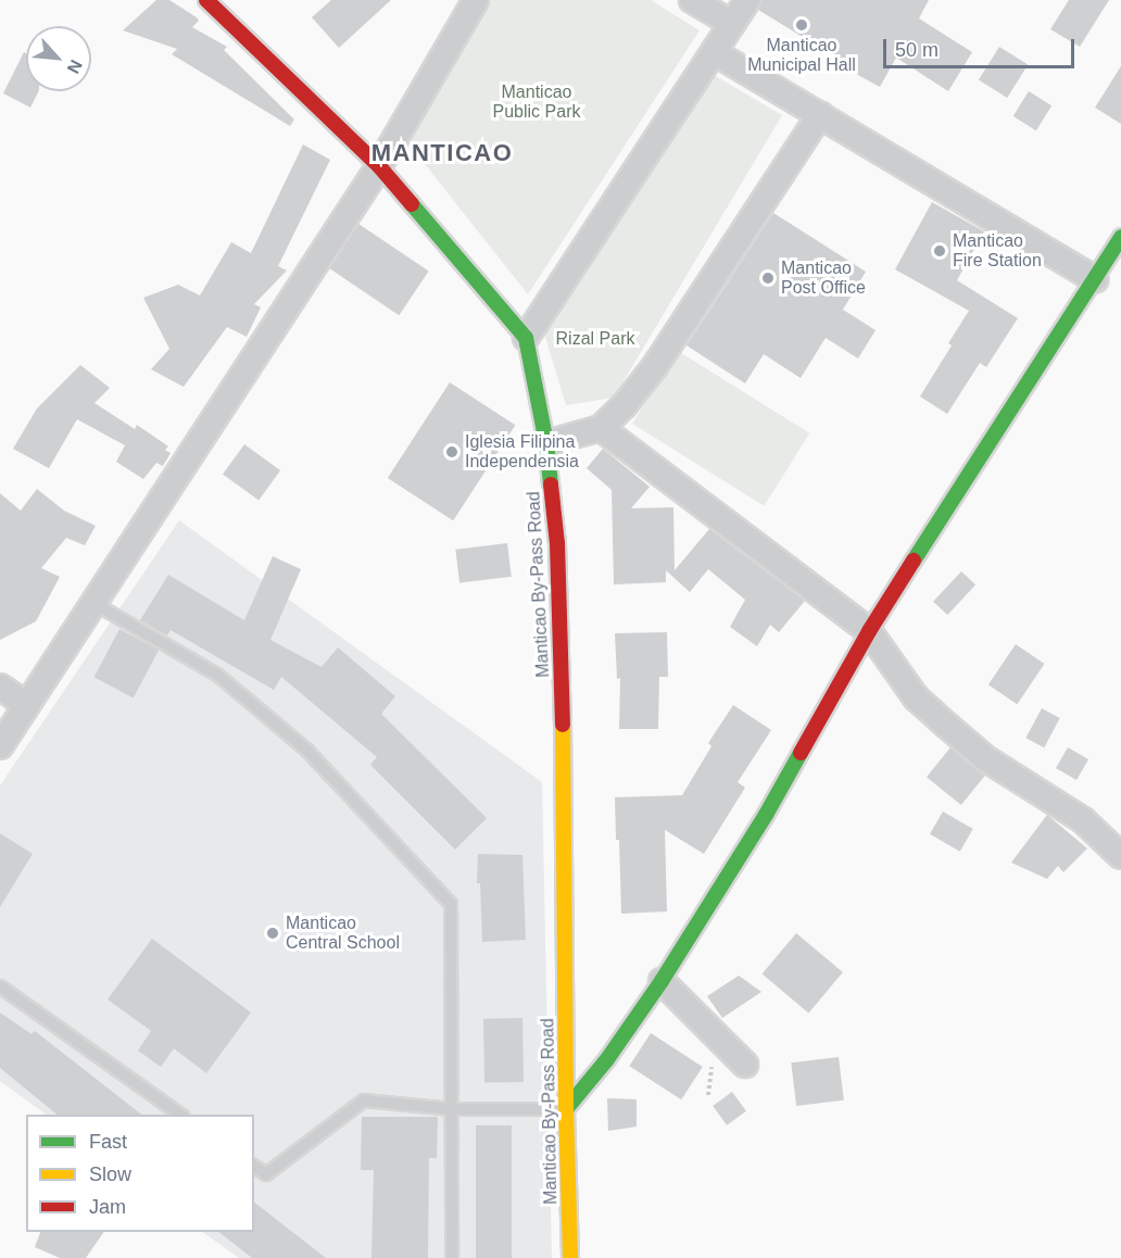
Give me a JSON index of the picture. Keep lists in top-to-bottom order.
{
  "streets": {
    "street": ["Manticao By-Pass Road"]
  },
  "districts": ["MANTICAO"],
  "parks": ["Manticao Public Park", "Rizal Park"],
  "places": [
    "Manticao Municipal Hall",
    "Manticao Fire Station",
    "Manticao Post Office",
    "Iglesia Filipina Independensia",
    "Manticao Central School"
  ],
  "legend": ["Fast", "Slow", "Jam"],
  "scale_bar": "50 m",
  "north": "bottom right"
}
